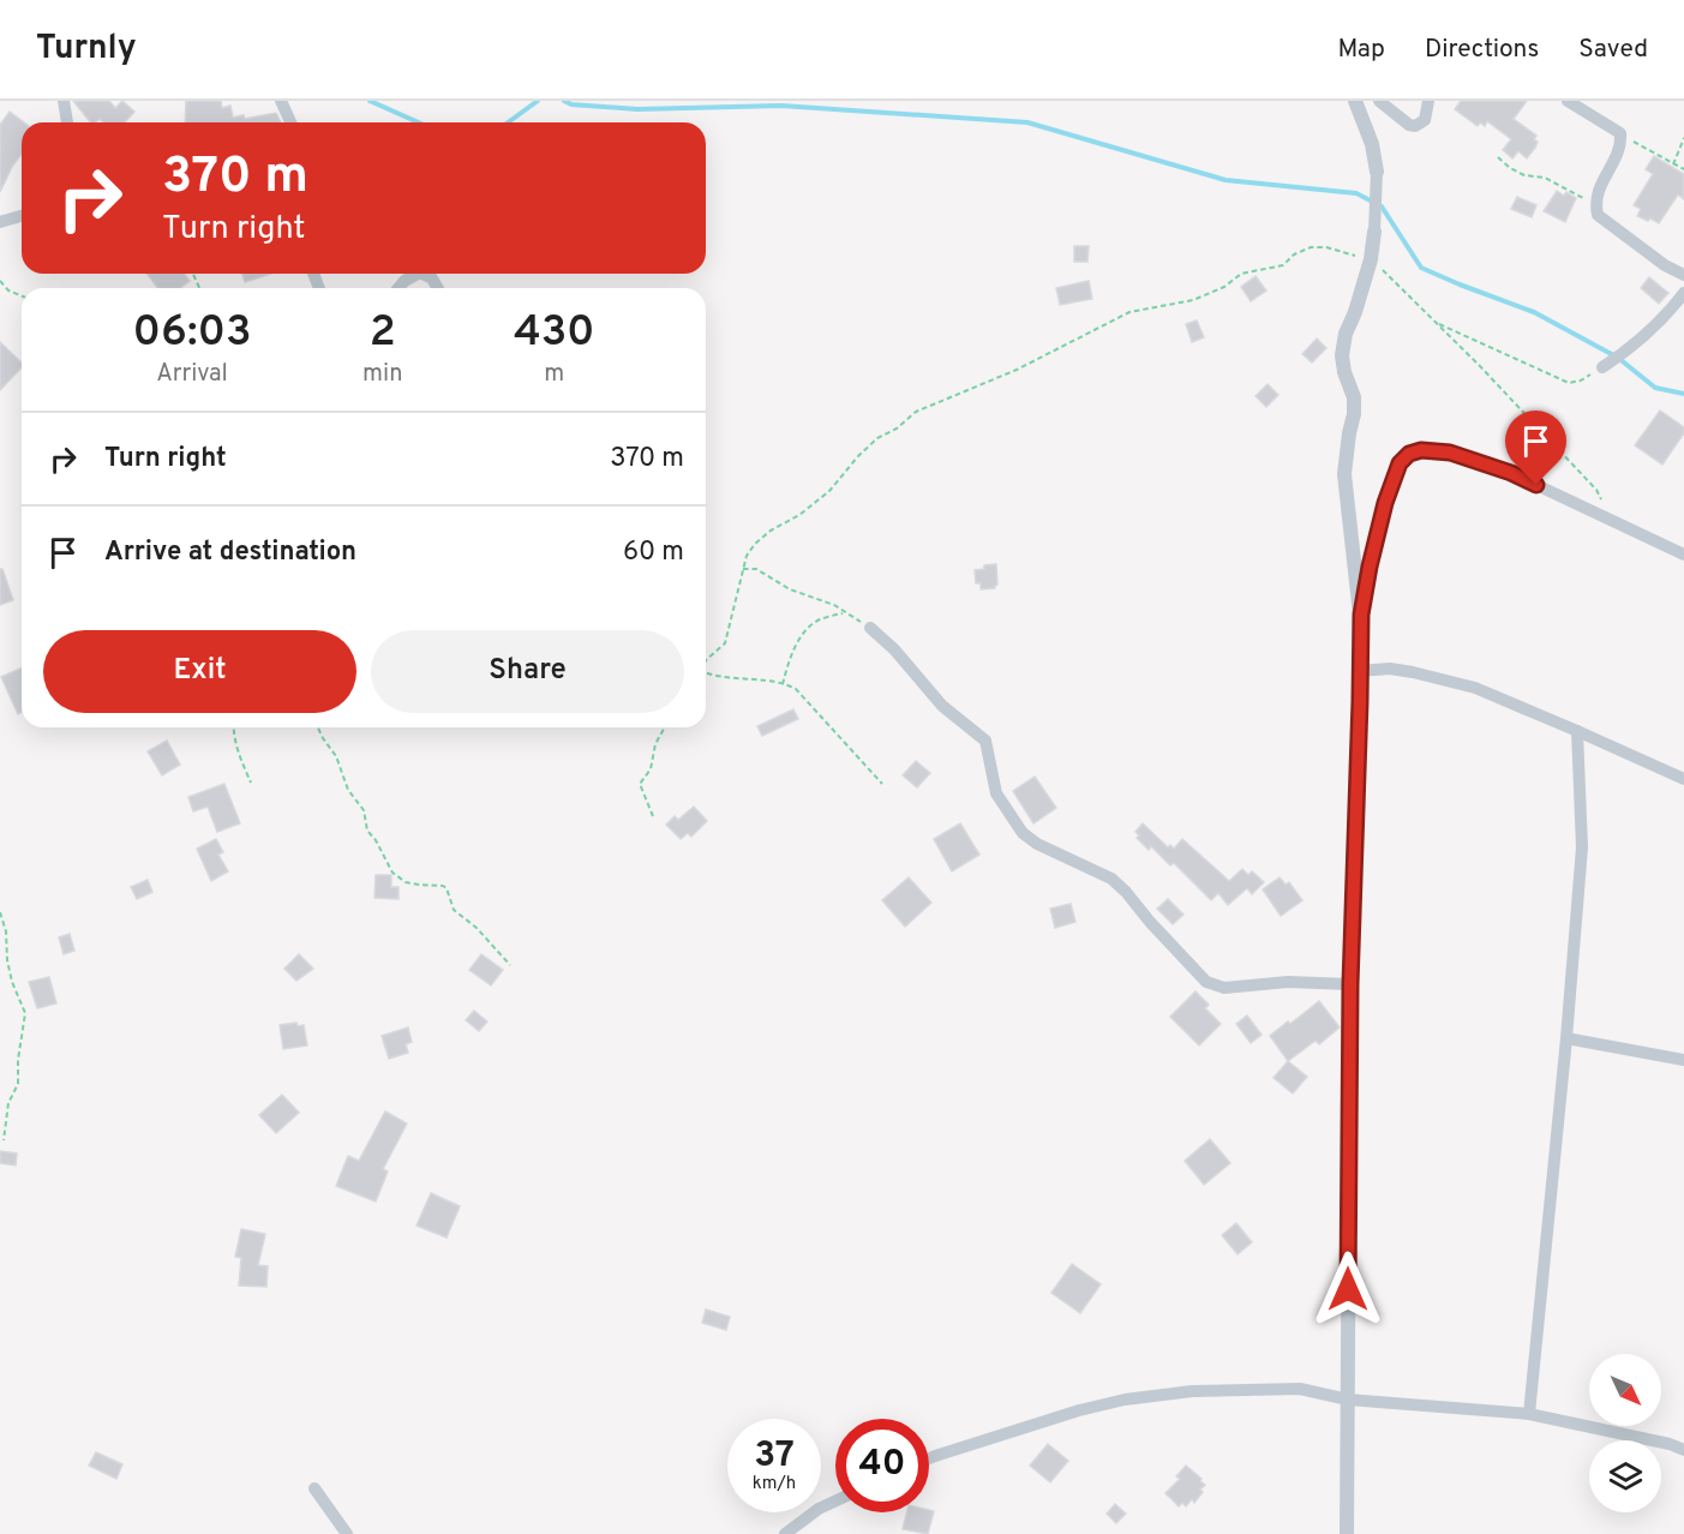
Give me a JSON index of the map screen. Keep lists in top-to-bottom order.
{
  "north": "bottom right",
  "page": {
    "header": "Turnly",
    "nav": ["Map", "Directions", "Saved"],
    "turn": ["370 m", "Turn right"],
    "eta": [
      "06:03",
      "Arrival",
      "2",
      "min",
      "430",
      "m"
    ],
    "list": [
      {
        "name": "Turn right",
        "value": "370 m"
      },
      {
        "name": "Arrive at destination",
        "value": "60 m"
      }
    ],
    "buttons": ["Exit", "Share"],
    "speed": "37 km/h",
    "limit": "40"
  }
}
